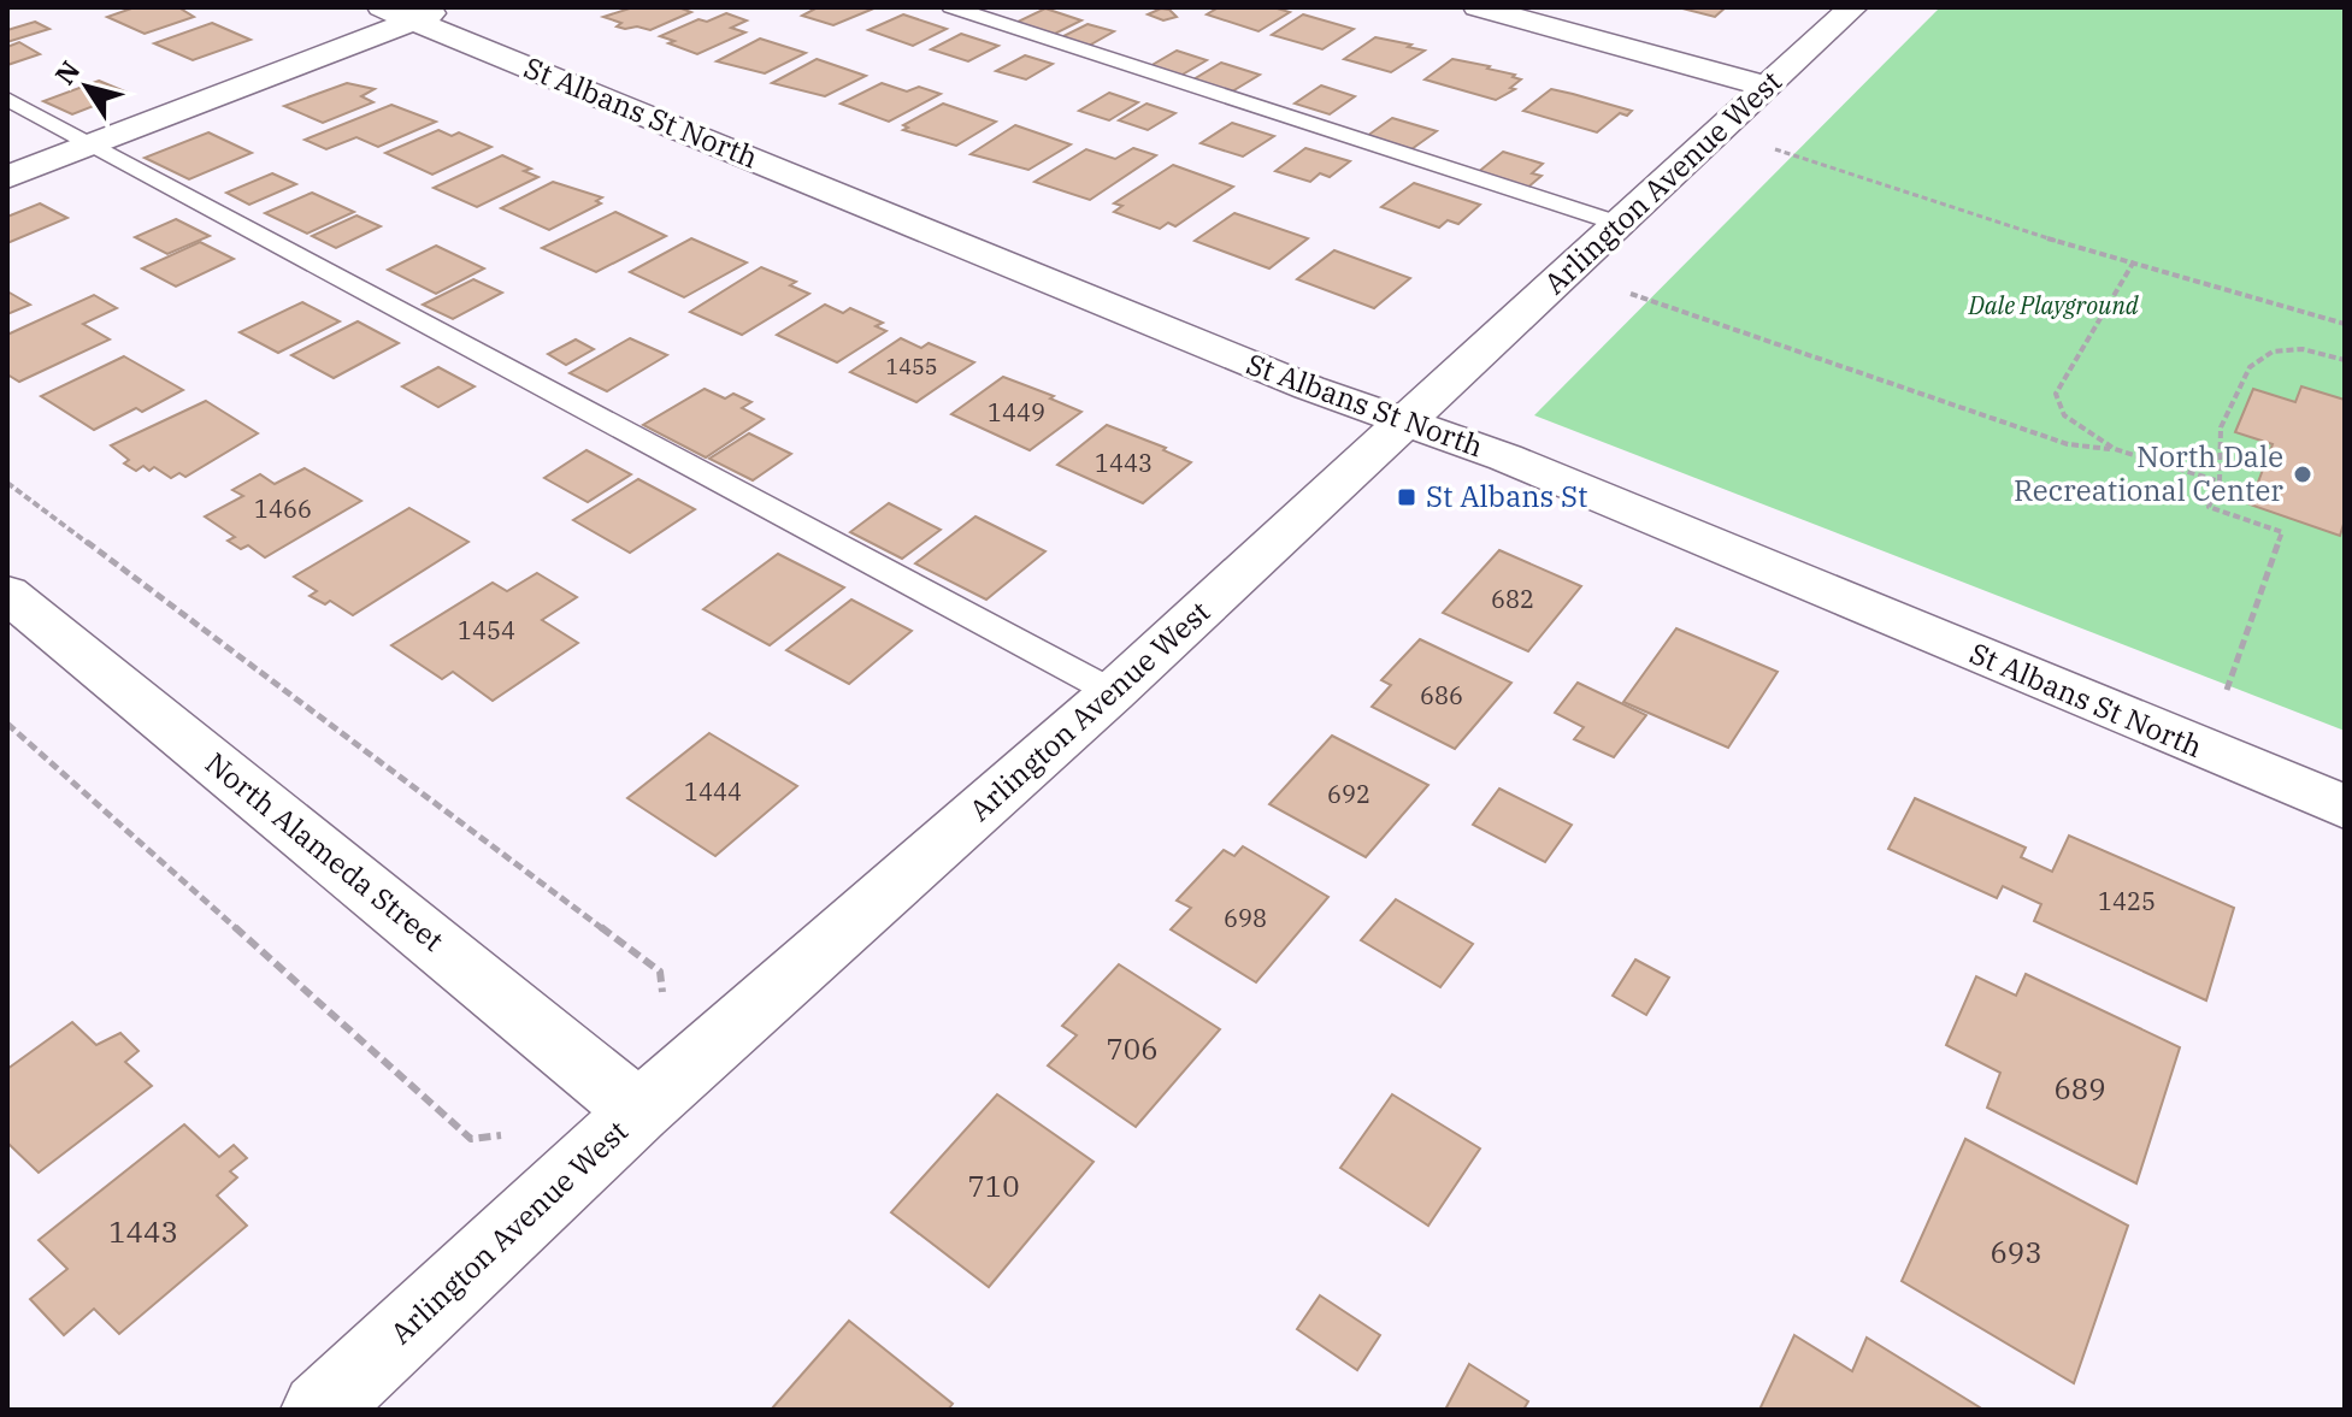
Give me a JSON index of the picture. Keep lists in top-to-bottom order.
{
  "streets": {
    "street": ["St Albans St North", "Arlington Avenue West", "North Alameda Street"]
  },
  "crossings": [
    ["St Albans St North", "Arlington Avenue West"],
    ["Arlington Avenue West", "North Alameda Street"]
  ],
  "parks": ["Dale Playground"],
  "places": {
    "other": ["North Dale Recreational Center"],
    "transit": ["St Albans St"]
  },
  "house_numbers": [
    "1455",
    "1449",
    "1443",
    "1466",
    "682",
    "1454",
    "686",
    "1444",
    "692",
    "1425",
    "698",
    "706",
    "689",
    "710",
    "1443",
    "693"
  ],
  "north": "top left"
}
